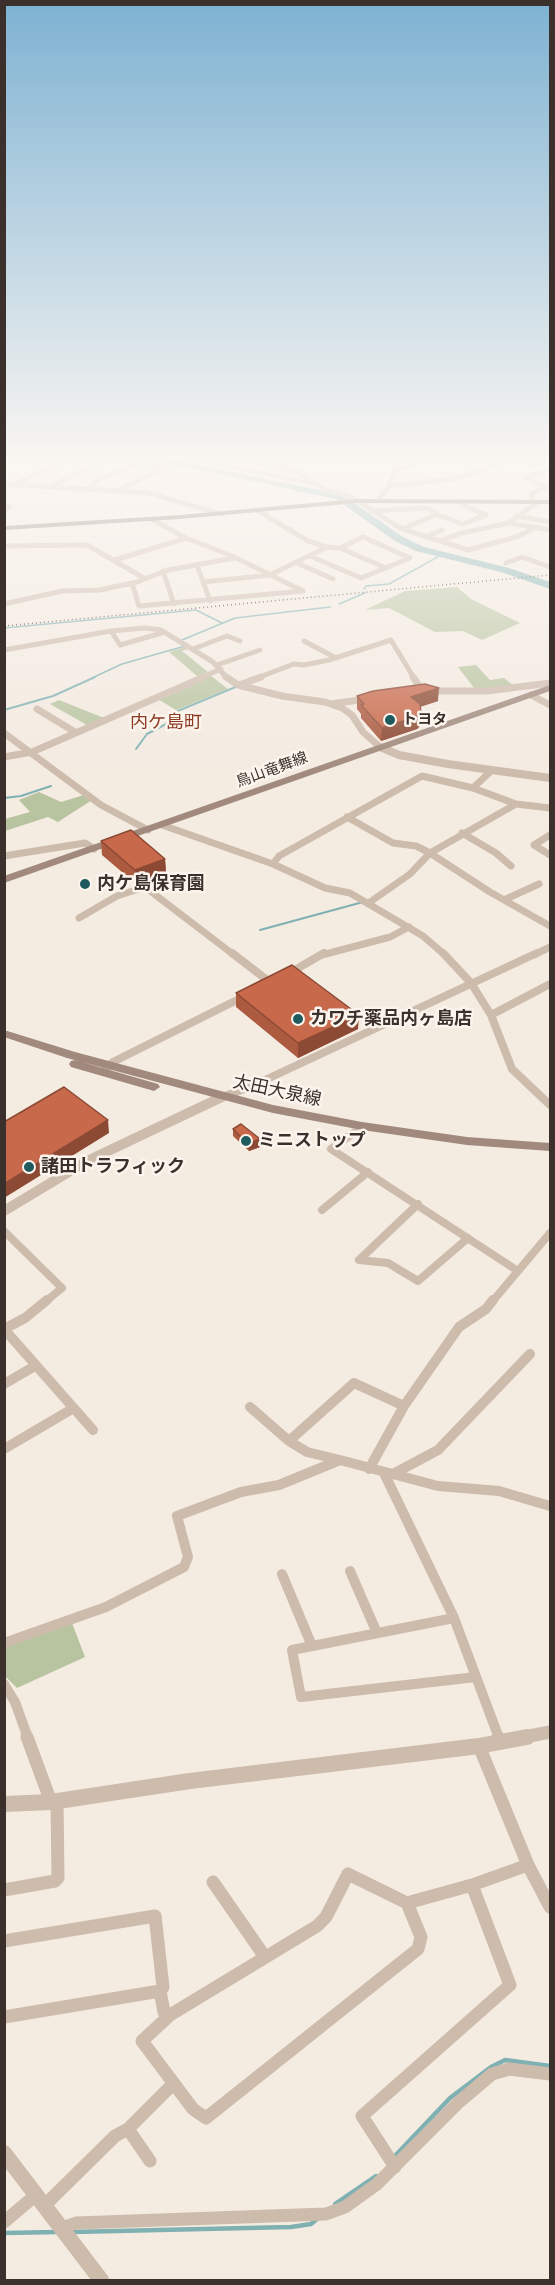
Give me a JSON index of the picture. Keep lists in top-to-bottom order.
{
  "streets": {
    "main road": ["鳥山竜舞線", "太田大泉線"]
  },
  "districts": ["内ケ島町"],
  "places": [
    "トヨタ",
    "内ケ島保育園",
    "カワチ薬品内ヶ島店",
    "ミニストップ",
    "諸田トラフィック"
  ]
}
